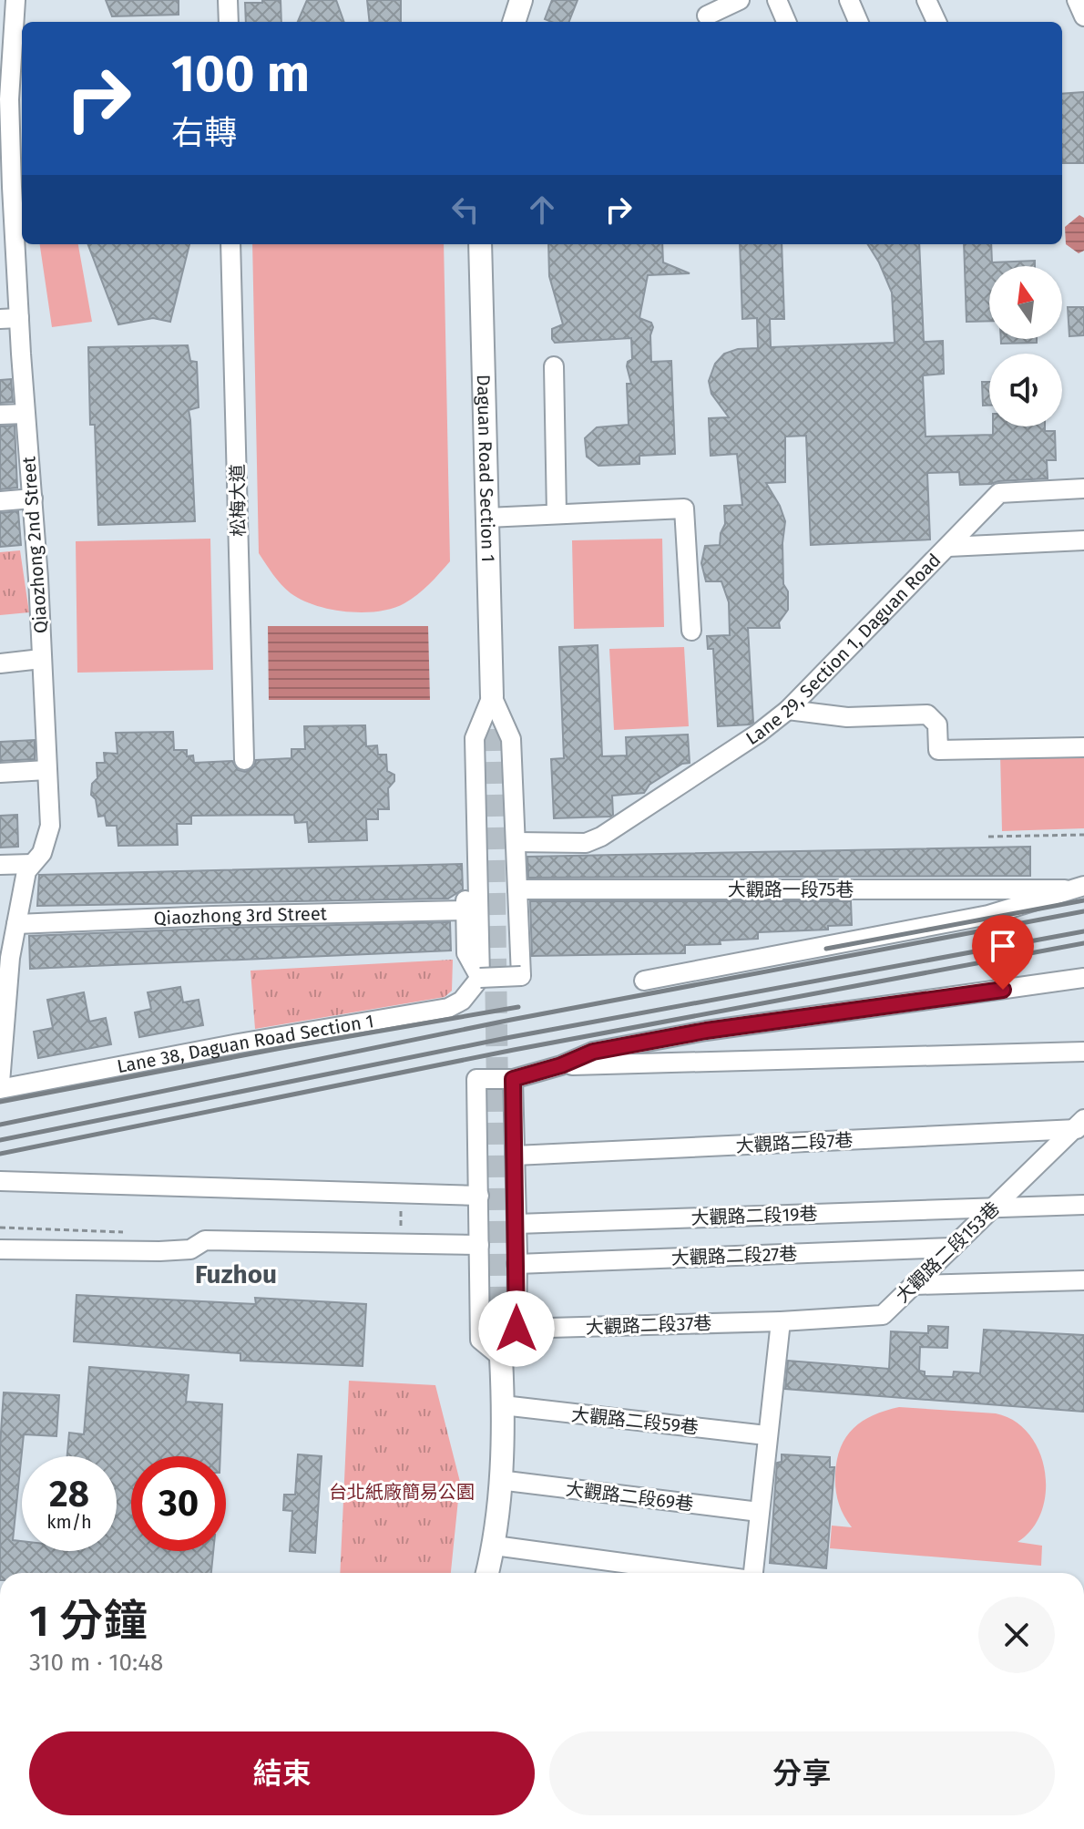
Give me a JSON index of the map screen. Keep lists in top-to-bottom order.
{
  "streets": {
    "main road": ["Daguan Road Section 1"],
    "street": [
      "松梅大道",
      "Qiaozhong 2nd Street",
      "Lane 29, Section 1, Daguan Road",
      "大觀路一段75巷",
      "Qiaozhong 3rd Street",
      "Lane 38, Daguan Road Section 1",
      "大觀路二段7巷",
      "大觀路二段19巷",
      "大觀路二段153巷",
      "大觀路二段27巷",
      "大觀路二段37巷",
      "大觀路二段59巷",
      "大觀路二段69巷"
    ]
  },
  "crossings": [
    ["Daguan Road Section 1", "Lane 29, Section 1, Daguan Road"],
    ["Daguan Road Section 1", "大觀路一段75巷"],
    ["Daguan Road Section 1", "Lane 38, Daguan Road Section 1"],
    ["Qiaozhong 2nd Street", "Qiaozhong 3rd Street"],
    ["大觀路二段7巷", "大觀路二段153巷"],
    ["大觀路二段19巷", "大觀路二段153巷"],
    ["大觀路二段153巷", "大觀路二段27巷"],
    ["大觀路二段153巷", "大觀路二段37巷"]
  ],
  "districts": ["Fuzhou"],
  "parks": ["台北紙廠簡易公園"],
  "north": "top",
  "page": {
    "turn": ["100 m", "右轉"],
    "speed": "28 km/h",
    "limit": "30",
    "heading": ["1 分鐘", "310 m · 10:48"],
    "buttons": ["結束", "分享"]
  }
}
